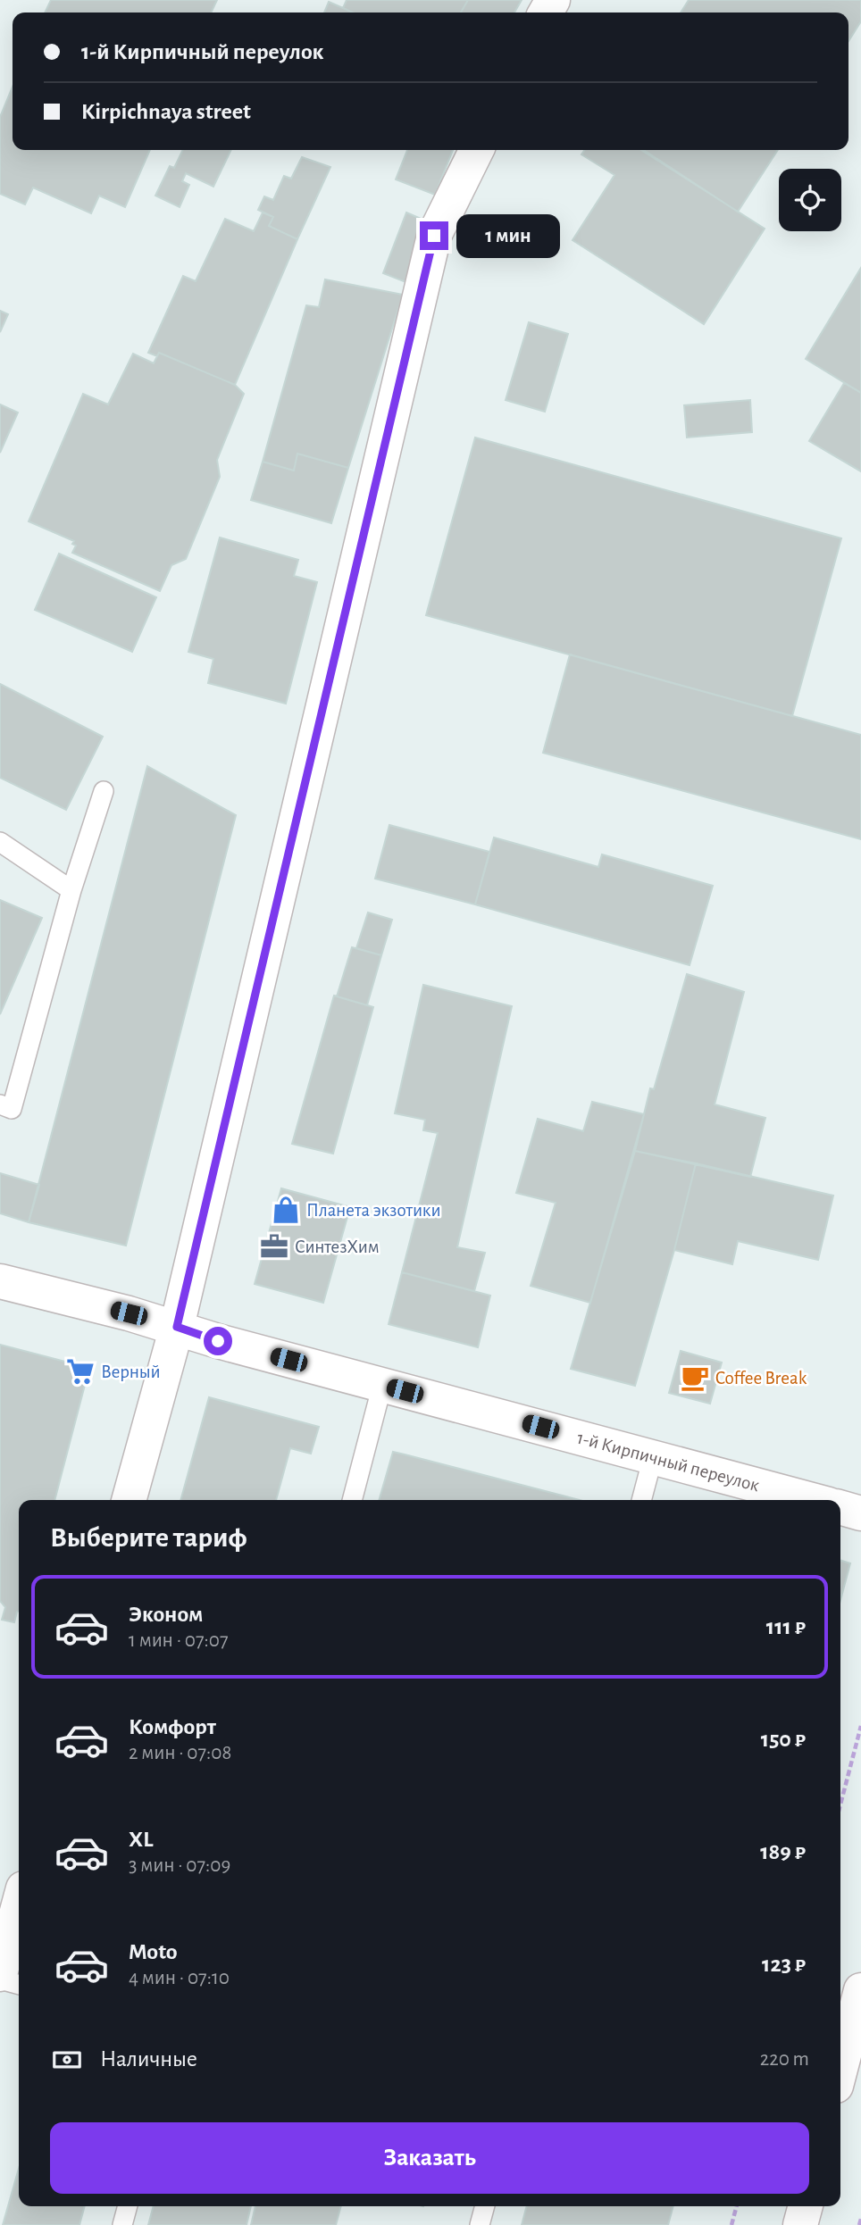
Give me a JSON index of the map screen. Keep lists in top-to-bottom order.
{
  "streets": {
    "street": ["1-й Кирпичный переулок"]
  },
  "places": {
    "shop": ["Планета экзотики"],
    "office": ["СинтезХим"],
    "supermarket": ["Верный"],
    "cafe": ["Coffee Break"]
  },
  "page": {
    "banner": ["1-й Кирпичный переулок", "Kirpichnaya street"],
    "bubble": "1 мин",
    "heading": "Выберите тариф",
    "list": [
      {
        "name": "Эконом",
        "note": "1 мин · 07:07",
        "value": "111 ₽"
      },
      {
        "name": "Комфорт",
        "note": "2 мин · 07:08",
        "value": "150 ₽"
      },
      {
        "name": "XL",
        "note": "3 мин · 07:09",
        "value": "189 ₽"
      },
      {
        "name": "Moto",
        "note": "4 мин · 07:10",
        "value": "123 ₽"
      }
    ],
    "pay": ["Наличные", "220 m"],
    "buttons": "Заказать"
  }
}
